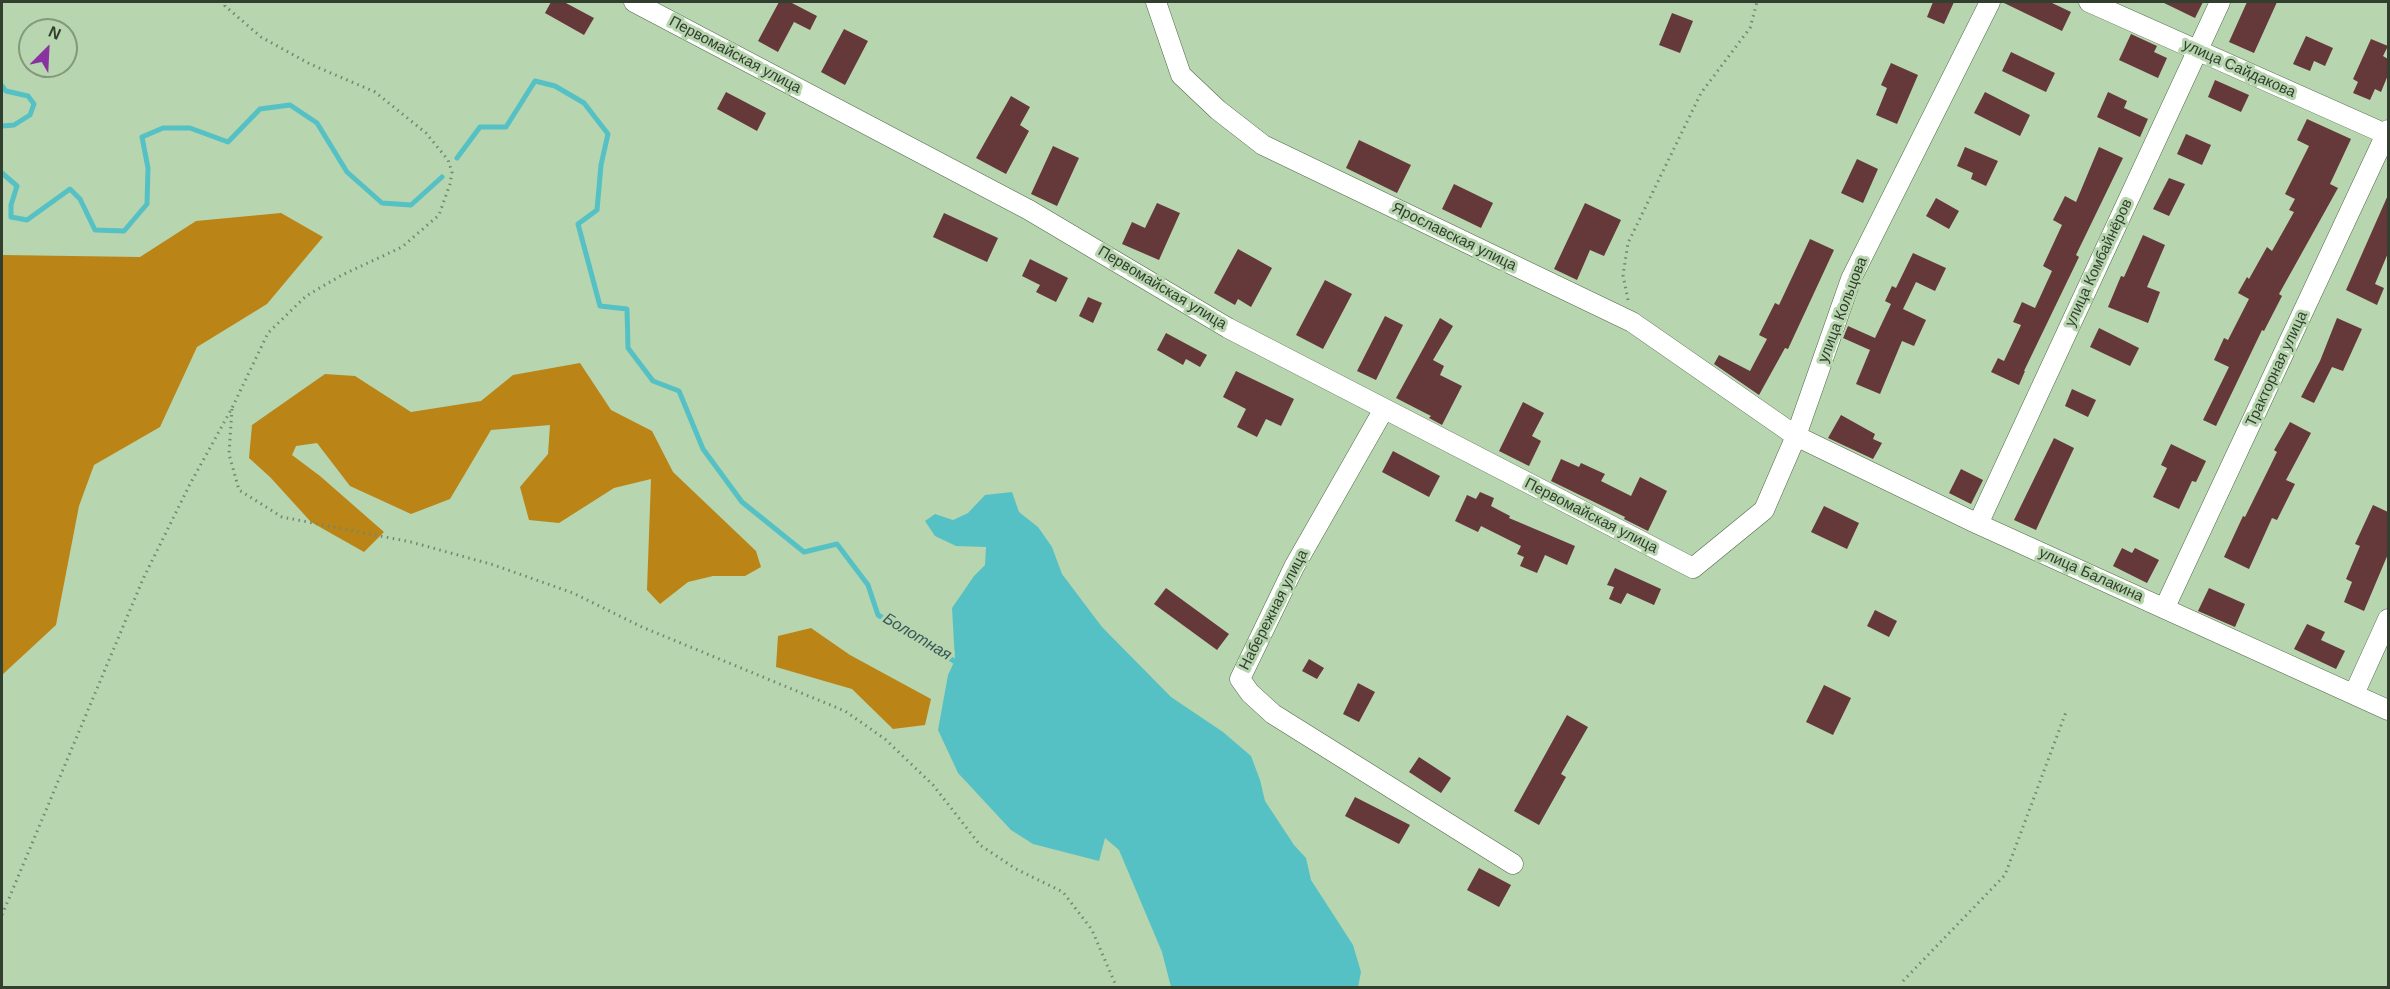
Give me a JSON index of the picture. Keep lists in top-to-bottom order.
{
  "streets": {
    "street": [
      "Первомайская улица",
      "улица Сайдакова",
      "Ярославская улица",
      "улица Комбайнёров",
      "улица Кольцова",
      "Тракторная улица",
      "улица Балакина",
      "Набережная улица"
    ]
  },
  "crossings": [
    ["Первомайская улица", "улица Кольцова"],
    ["Первомайская улица", "Набережная улица"],
    ["улица Сайдакова", "улица Комбайнёров"],
    ["улица Сайдакова", "Тракторная улица"],
    ["Ярославская улица", "улица Кольцова"],
    ["Ярославская улица", "улица Балакина"],
    ["улица Комбайнёров", "улица Балакина"],
    ["улица Кольцова", "улица Балакина"],
    ["Тракторная улица", "улица Балакина"]
  ],
  "water": ["Болотная"],
  "north": "top right"
}
